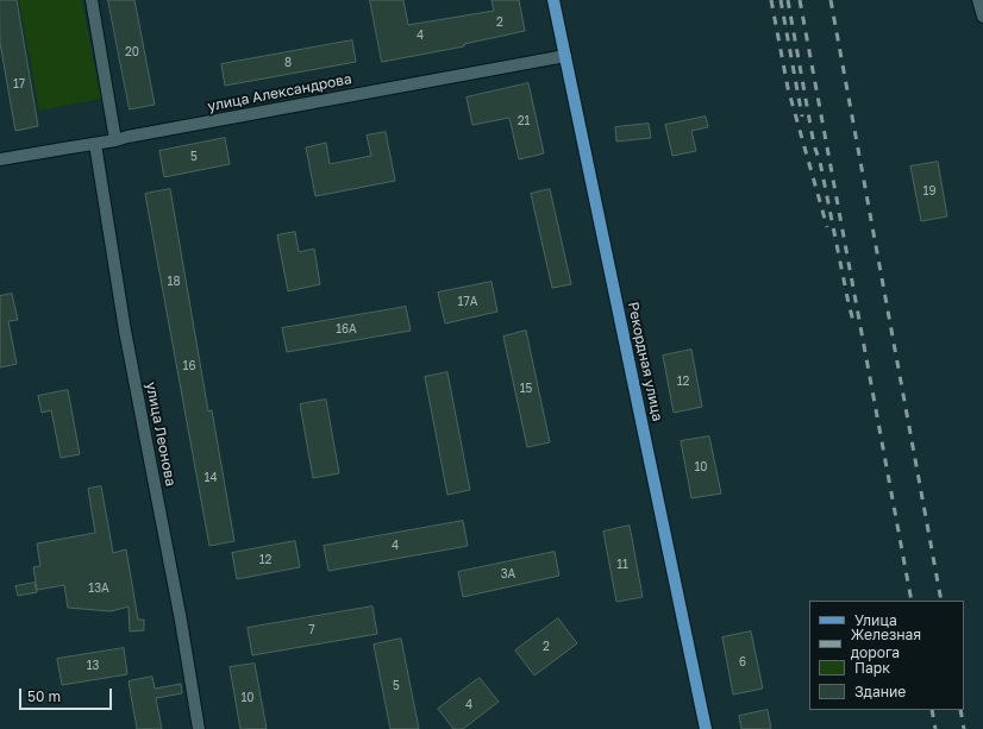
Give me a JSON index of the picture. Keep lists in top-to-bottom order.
{
  "streets": {
    "main road": ["Рекордная улица"],
    "street": ["улица Александрова", "улица Леонова"]
  },
  "crossings": [
    ["улица Александрова", "Рекордная улица"],
    ["улица Александрова", "улица Леонова"]
  ],
  "house_numbers": [
    "2",
    "4",
    "20",
    "8",
    "17",
    "21",
    "5",
    "19",
    "18",
    "17А",
    "16А",
    "16",
    "12",
    "15",
    "10",
    "14",
    "4",
    "12",
    "11",
    "3А",
    "13А",
    "7",
    "2",
    "6",
    "13",
    "5",
    "10",
    "4"
  ],
  "legend": [
    "Улица",
    "Железная дорога",
    "Парк",
    "Здание"
  ],
  "scale_bar": "50 m"
}
